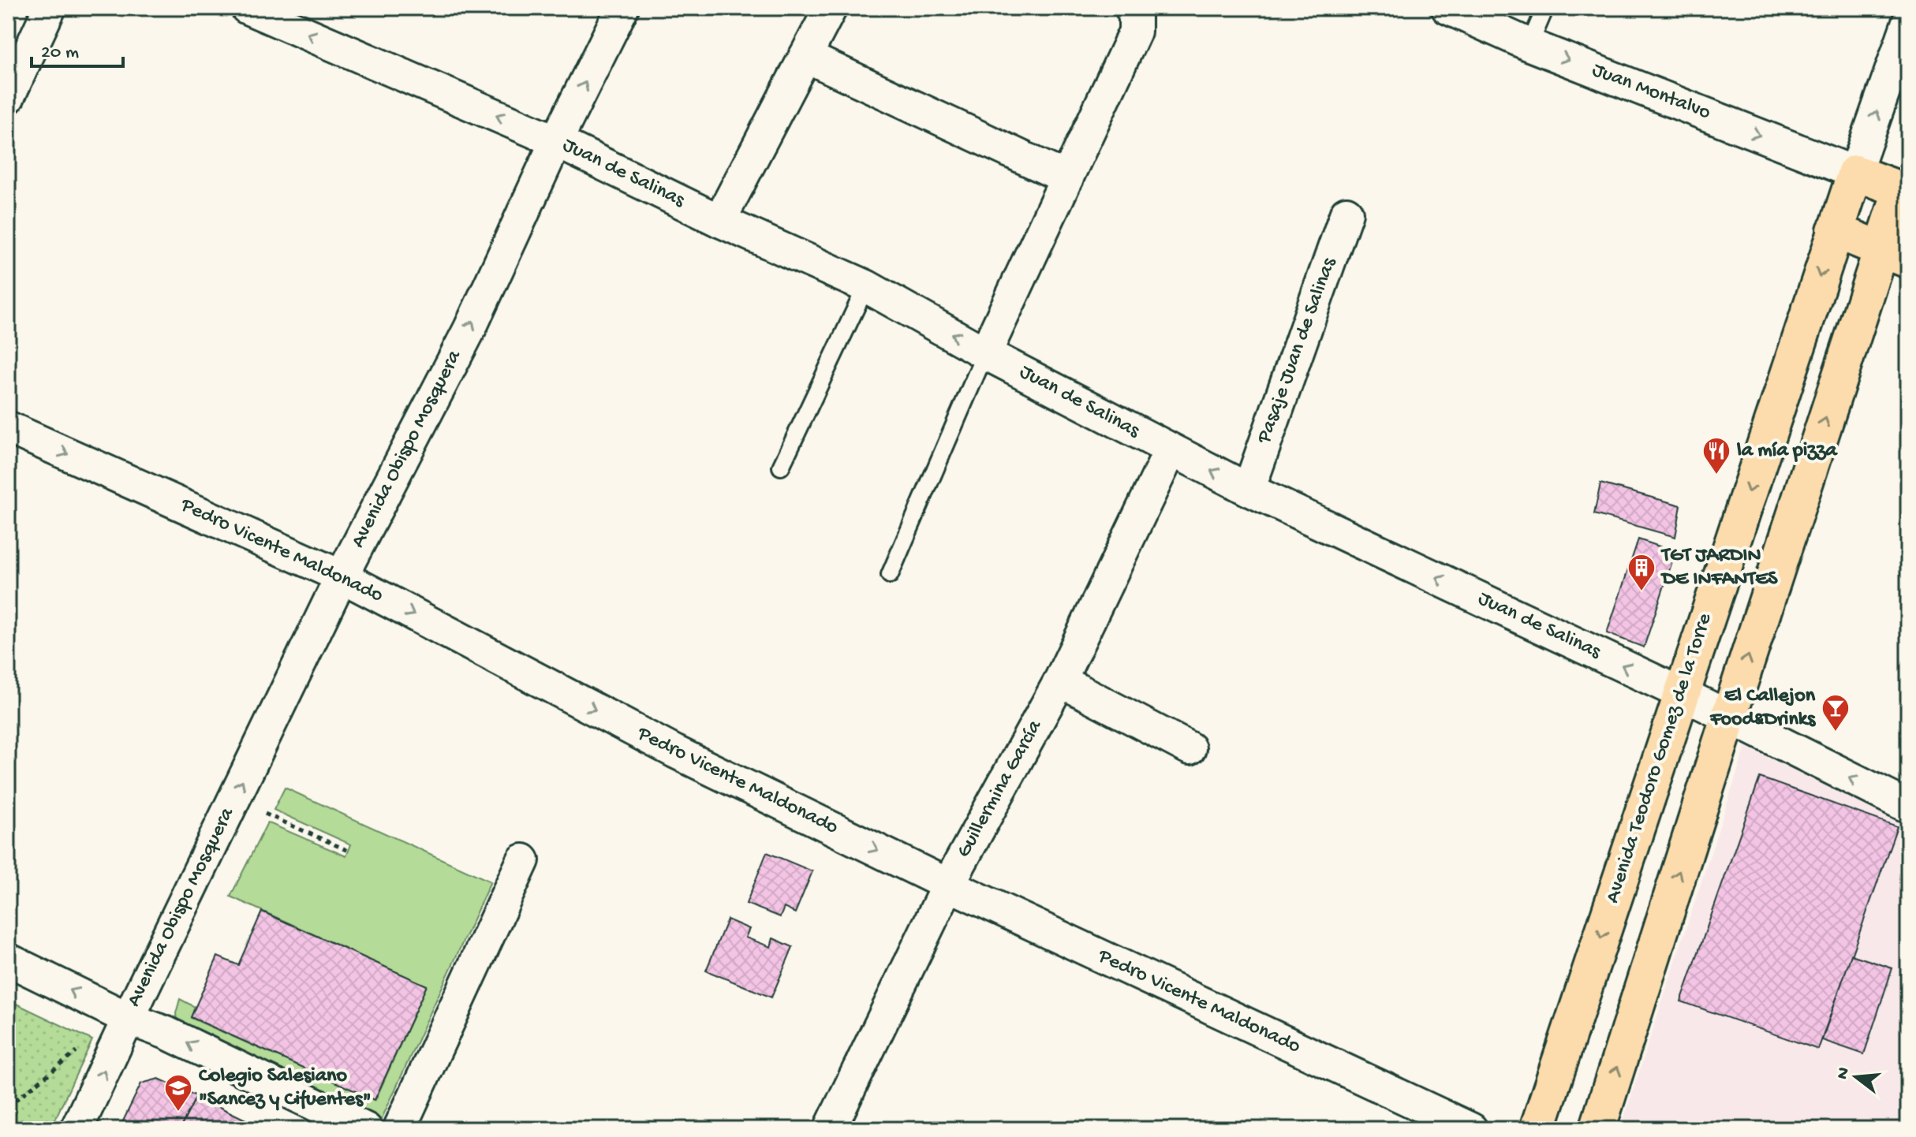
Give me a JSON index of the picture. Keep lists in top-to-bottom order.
{
  "streets": {
    "main road": ["Avenida Teodoro Gomez de la Torre"],
    "street": [
      "Juan Montalvo",
      "Juan de Salinas",
      "Pasaje Juan de Salinas",
      "Avenida Obispo Mosquera",
      "Pedro Vicente Maldonado",
      "Guillermina García"
    ]
  },
  "crossings": [
    ["Juan Montalvo", "Avenida Teodoro Gomez de la Torre"],
    ["Juan de Salinas", "Pasaje Juan de Salinas"],
    ["Juan de Salinas", "Avenida Obispo Mosquera"],
    ["Juan de Salinas", "Avenida Teodoro Gomez de la Torre"],
    ["Juan de Salinas", "Guillermina García"],
    ["Avenida Obispo Mosquera", "Pedro Vicente Maldonado"],
    ["Pedro Vicente Maldonado", "Guillermina García"]
  ],
  "one_way": [
    "Juan Montalvo",
    "Juan de Salinas",
    "Avenida Obispo Mosquera",
    "Pedro Vicente Maldonado"
  ],
  "places": {
    "restaurant": ["la mía pizza"],
    "building": ["TGT JARDIN DE INFANTES"],
    "bar": ["El Callejon Food&Drinks"],
    "school or university": ["Colegio Salesiano \"Sancez y Cifuentes\""]
  },
  "scale_bar": "20 m",
  "north": "left"
}
